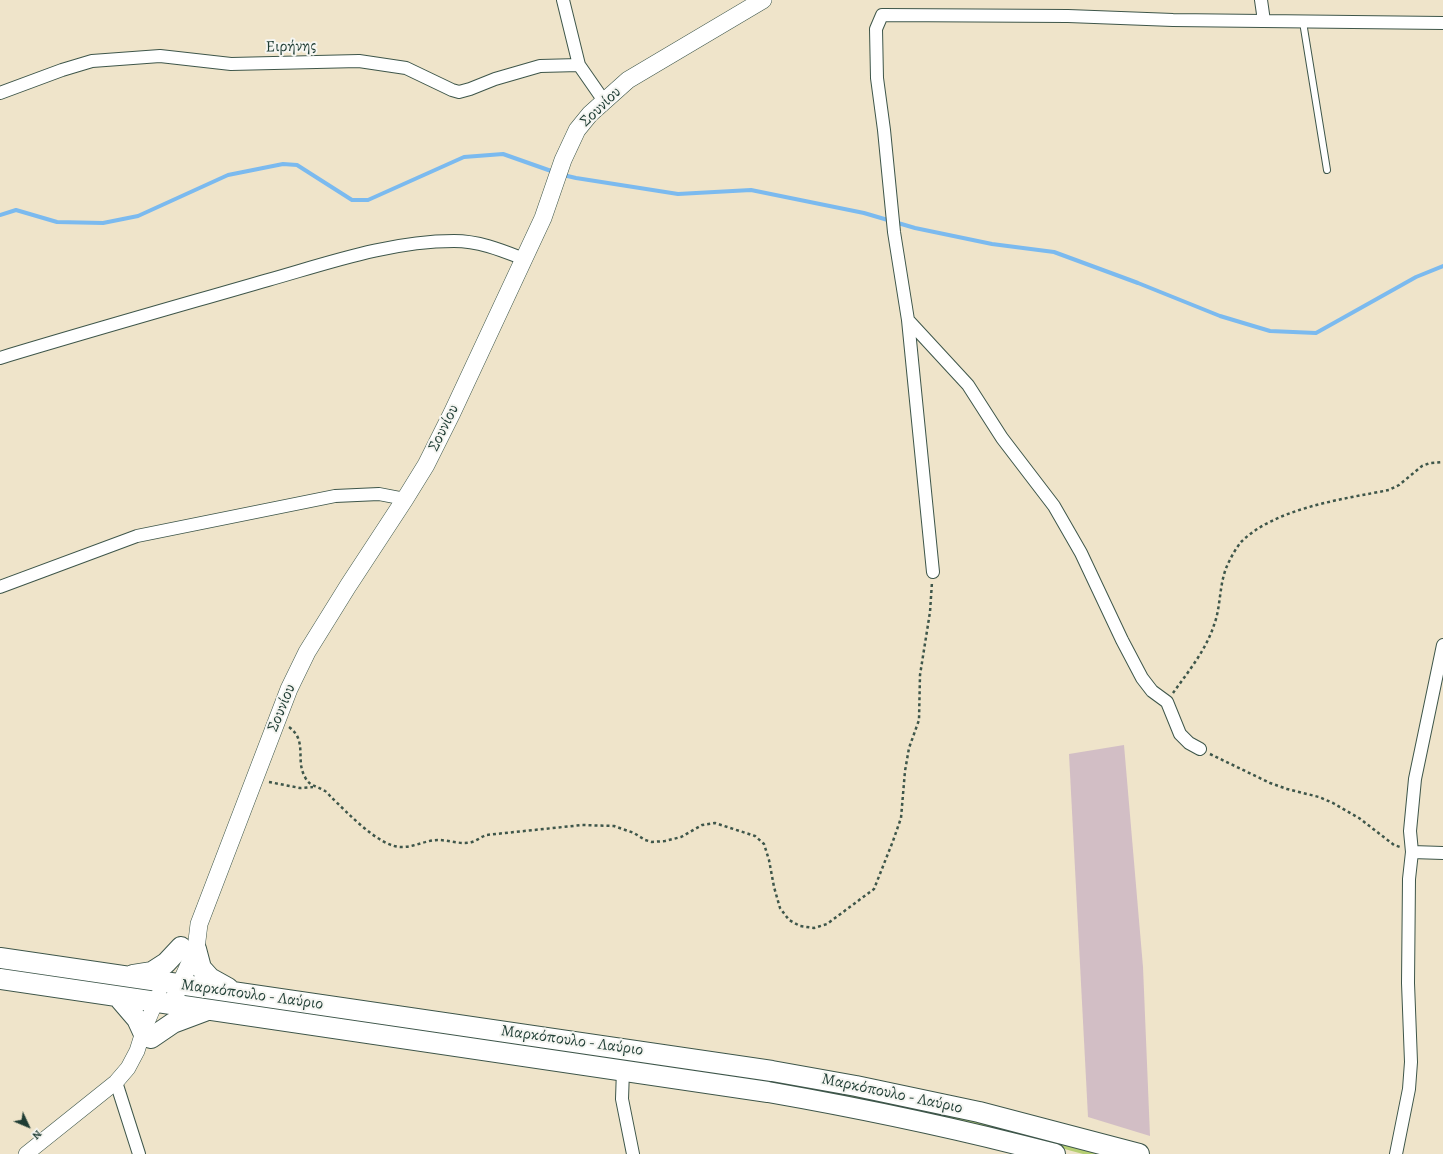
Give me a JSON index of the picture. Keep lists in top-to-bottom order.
{
  "streets": {
    "highway": ["Μαρκόπουλο - Λαύριο"],
    "main road": ["Σουνίου"],
    "street": ["Ειρήνης"]
  },
  "crossings": [
    ["Σουνίου", "Μαρκόπουλο - Λαύριο"]
  ],
  "north": "bottom right"
}
